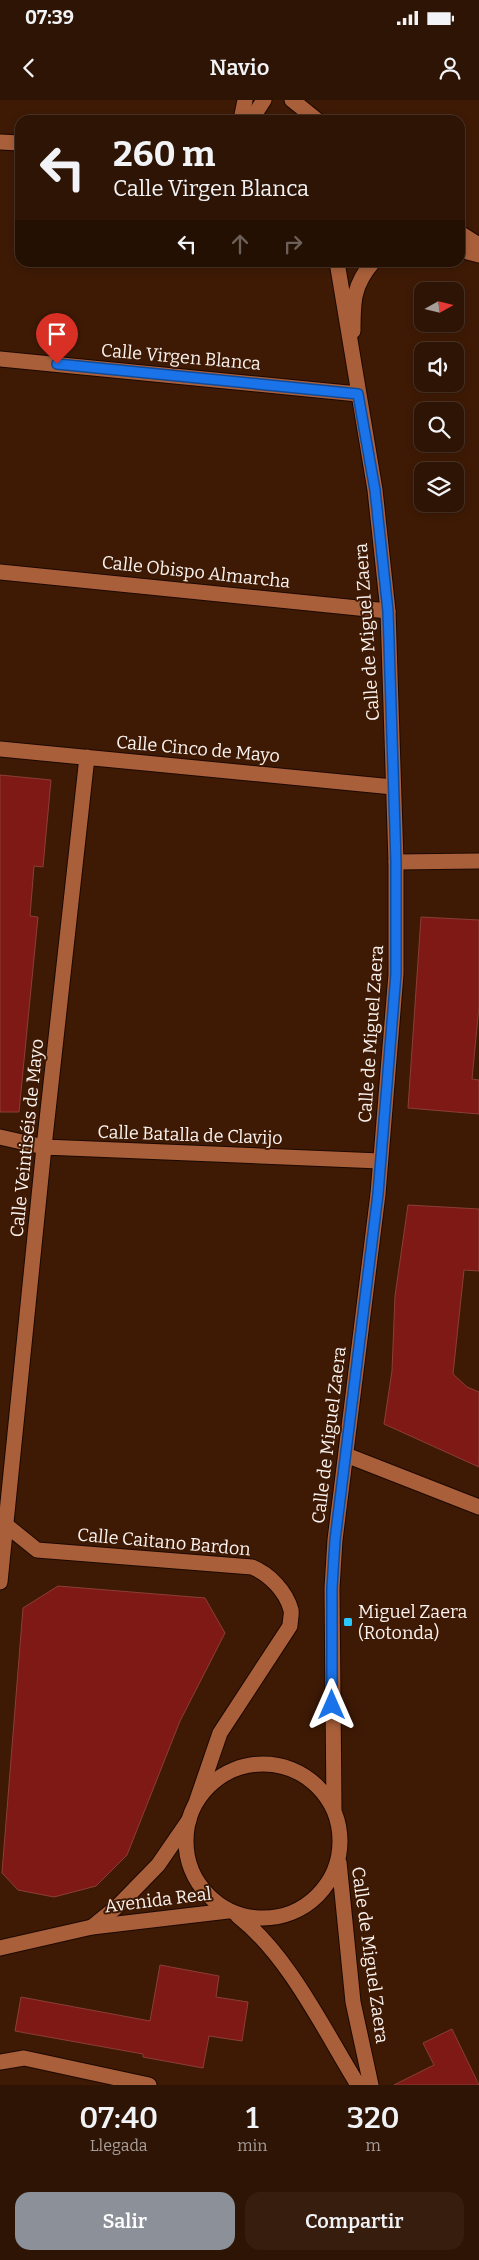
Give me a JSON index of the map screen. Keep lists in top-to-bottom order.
{
  "streets": {
    "street": [
      "Calle Virgen Blanca",
      "Calle Obispo Almarcha",
      "Calle de Miguel Zaera",
      "Calle Cinco de Mayo",
      "Calle Batalla de Clavijo",
      "Calle Veintiséis de Mayo",
      "Calle Caitano Bardon",
      "Avenida Real"
    ]
  },
  "crossings": [
    ["Calle Virgen Blanca", "Calle de Miguel Zaera"],
    ["Calle Obispo Almarcha", "Calle de Miguel Zaera"],
    ["Calle de Miguel Zaera", "Calle Cinco de Mayo"],
    ["Calle de Miguel Zaera", "Calle Batalla de Clavijo"],
    ["Calle de Miguel Zaera", "Calle Caitano Bardon"],
    ["Calle de Miguel Zaera", "Avenida Real"],
    ["Calle Cinco de Mayo", "Calle Veintiséis de Mayo"],
    ["Calle Batalla de Clavijo", "Calle Veintiséis de Mayo"],
    ["Calle Veintiséis de Mayo", "Calle Caitano Bardon"],
    ["Calle Caitano Bardon", "Avenida Real"]
  ],
  "places": {
    "transit": ["Miguel Zaera (Rotonda)"]
  },
  "north": "right",
  "page": {
    "status": "07:39",
    "header": "Navio",
    "turn": ["260 m", "Calle Virgen Blanca"],
    "eta": [
      "07:40",
      "Llegada",
      "1",
      "min",
      "320",
      "m"
    ],
    "buttons": ["Salir", "Compartir"]
  }
}
